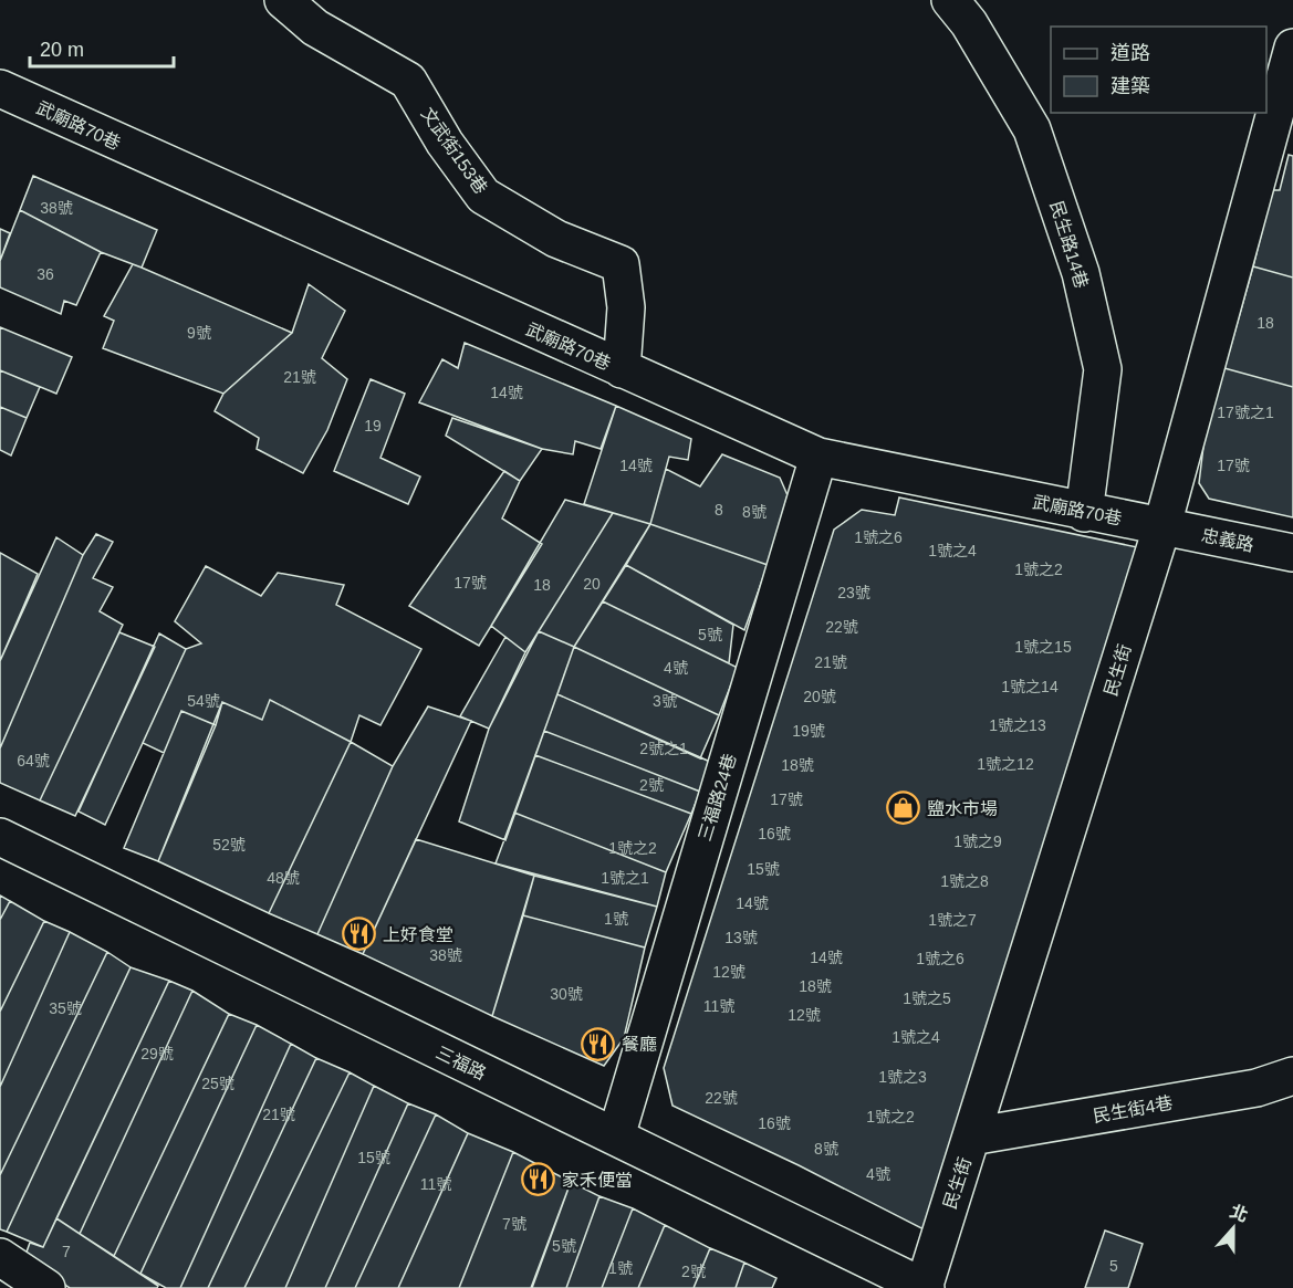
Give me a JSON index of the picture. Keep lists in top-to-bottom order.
{
  "streets": {
    "street": [
      "武廟路70巷",
      "文武街153巷",
      "民生路14巷",
      "忠義路",
      "民生街",
      "三福路24巷",
      "三福路",
      "民生街4巷"
    ]
  },
  "crossings": [
    ["武廟路70巷", "文武街153巷"],
    ["武廟路70巷", "民生路14巷"],
    ["武廟路70巷", "忠義路"],
    ["武廟路70巷", "民生街"],
    ["武廟路70巷", "三福路24巷"],
    ["忠義路", "民生街"],
    ["民生街", "三福路"],
    ["民生街", "民生街4巷"],
    ["三福路24巷", "三福路"]
  ],
  "places": {
    "shop": ["鹽水市場"],
    "restaurant": ["上好食堂", "餐廳", "家禾便當"]
  },
  "house_numbers": [
    "38號",
    "36",
    "18",
    "9號",
    "21號",
    "14號",
    "17號之1",
    "19",
    "14號",
    "17號",
    "8",
    "8號",
    "1號之6",
    "1號之4",
    "1號之2",
    "17號",
    "20",
    "18",
    "23號",
    "22號",
    "5號",
    "1號之15",
    "21號",
    "4號",
    "1號之14",
    "20號",
    "54號",
    "3號",
    "1號之13",
    "19號",
    "2號之1",
    "64號",
    "1號之12",
    "18號",
    "2號",
    "17號",
    "16號",
    "1號之9",
    "52號",
    "1號之2",
    "15號",
    "48號",
    "1號之1",
    "1號之8",
    "14號",
    "1號",
    "1號之7",
    "13號",
    "38號",
    "14號",
    "1號之6",
    "12號",
    "18號",
    "30號",
    "1號之5",
    "11號",
    "35號",
    "12號",
    "1號之4",
    "29號",
    "1號之3",
    "25號",
    "22號",
    "21號",
    "1號之2",
    "16號",
    "8號",
    "15號",
    "4號",
    "11號",
    "7號",
    "5號",
    "7",
    "5",
    "1號",
    "2號"
  ],
  "legend": ["道路", "建築"],
  "scale_bar": "20 m",
  "north": "top"
}
